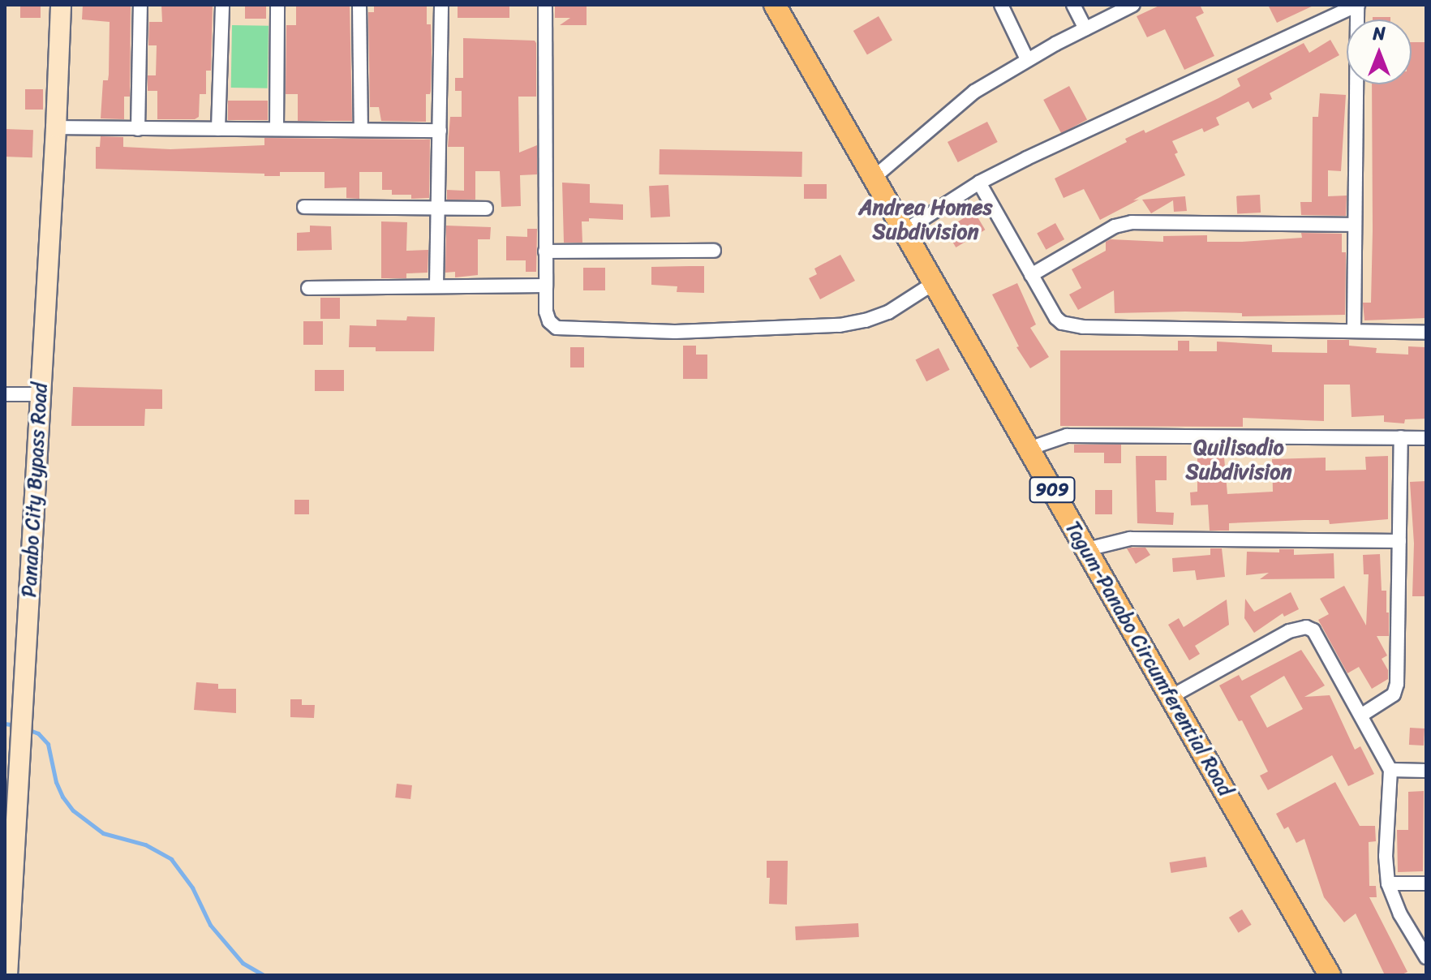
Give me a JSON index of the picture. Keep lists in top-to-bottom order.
{
  "streets": {
    "main road": ["Panabo City Bypass Road", "909", "Tagum-Panabo Circumferential Road"]
  },
  "districts": ["Andrea Homes Subdivision", "Quilisadio Subdivision"],
  "north": "top"
}
